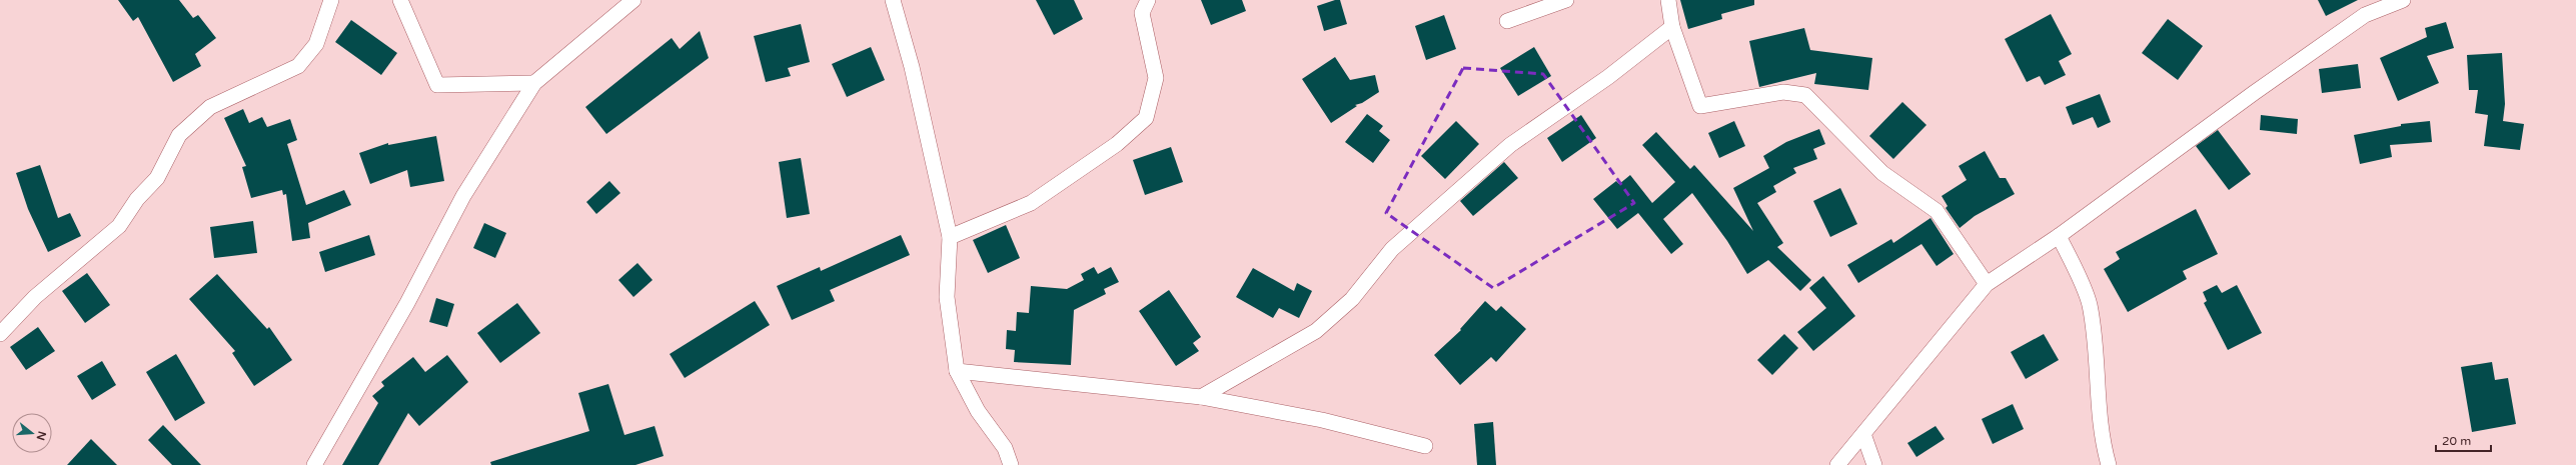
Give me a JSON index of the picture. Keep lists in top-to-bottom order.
{
  "scale_bar": "20 m",
  "north": "right"
}
